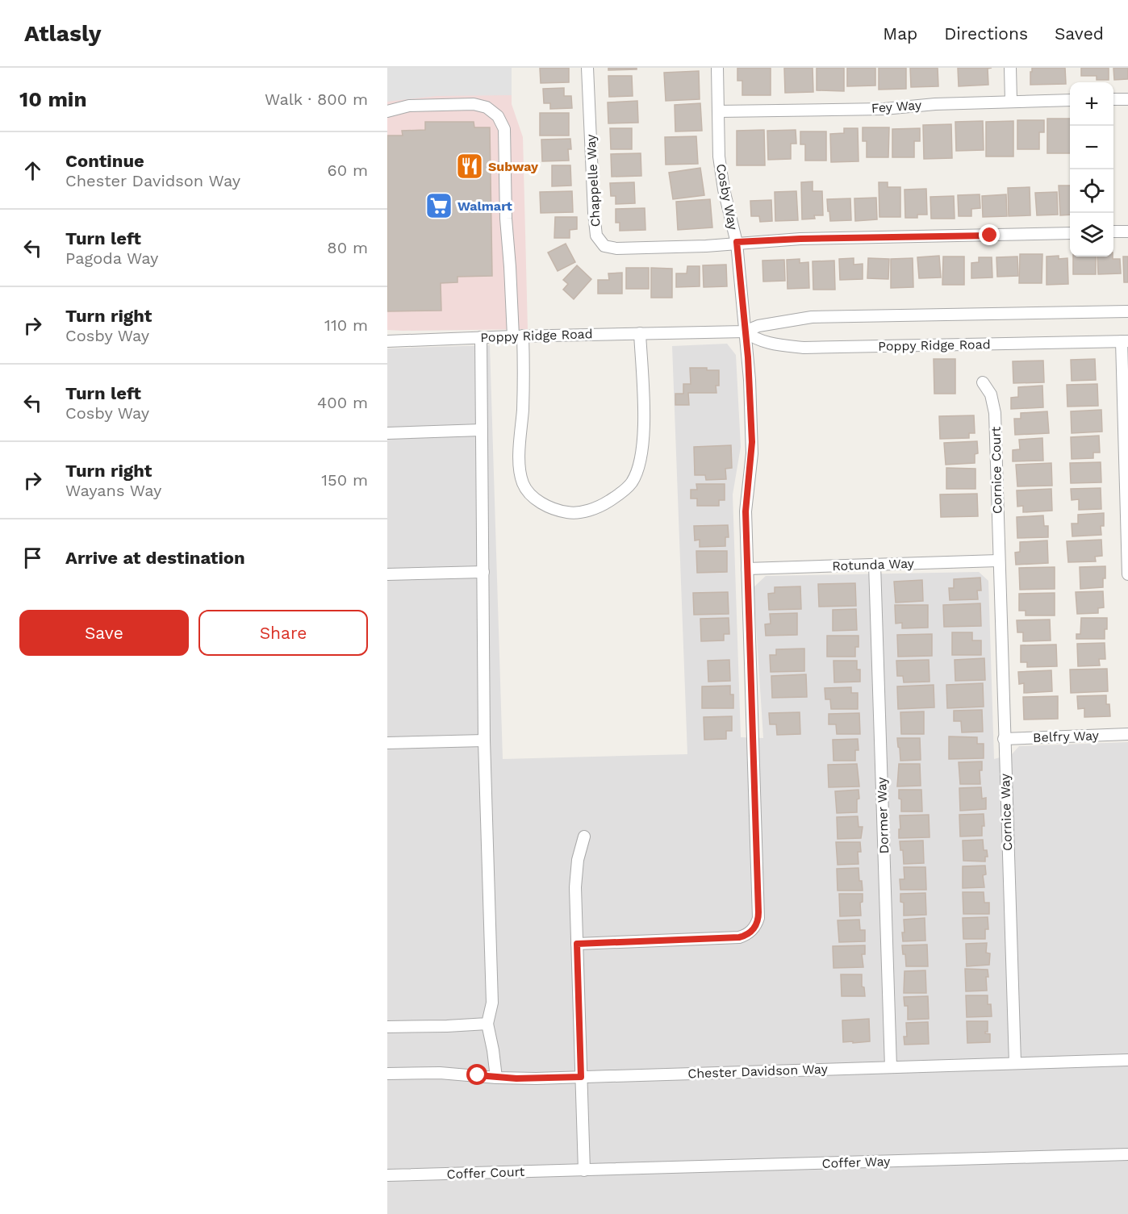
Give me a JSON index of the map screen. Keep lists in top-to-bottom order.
{
  "streets": {
    "street": [
      "Fey Way",
      "Chappelle Way",
      "Cosby Way",
      "Poppy Ridge Road",
      "Cornice Court",
      "Rotunda Way",
      "Belfry Way",
      "Cornice Way",
      "Dormer Way",
      "Chester Davidson Way",
      "Coffer Way",
      "Coffer Court"
    ]
  },
  "crossings": [
    ["Fey Way", "Cosby Way"],
    ["Chappelle Way", "Cosby Way"],
    ["Cosby Way", "Poppy Ridge Road"],
    ["Cosby Way", "Rotunda Way"],
    ["Cornice Court", "Rotunda Way"],
    ["Cornice Court", "Cornice Way"],
    ["Rotunda Way", "Cornice Way"],
    ["Rotunda Way", "Dormer Way"],
    ["Belfry Way", "Cornice Way"],
    ["Cornice Way", "Chester Davidson Way"],
    ["Dormer Way", "Chester Davidson Way"],
    ["Coffer Way", "Coffer Court"]
  ],
  "places": {
    "restaurant": ["Subway"],
    "supermarket": ["Walmart"]
  },
  "page": {
    "header": "Atlasly",
    "nav": ["Map", "Directions", "Saved"],
    "heading": ["10 min", "Walk · 800 m"],
    "map_buttons": ["+", "−"],
    "list": [
      ["Continue", "Chester Davidson Way", "60 m"],
      ["Turn left", "Pagoda Way", "80 m"],
      ["Turn right", "Cosby Way", "110 m"],
      ["Turn left", "Cosby Way", "400 m"],
      ["Turn right", "Wayans Way", "150 m"],
      "Arrive at destination"
    ],
    "buttons": ["Save", "Share"]
  }
}
